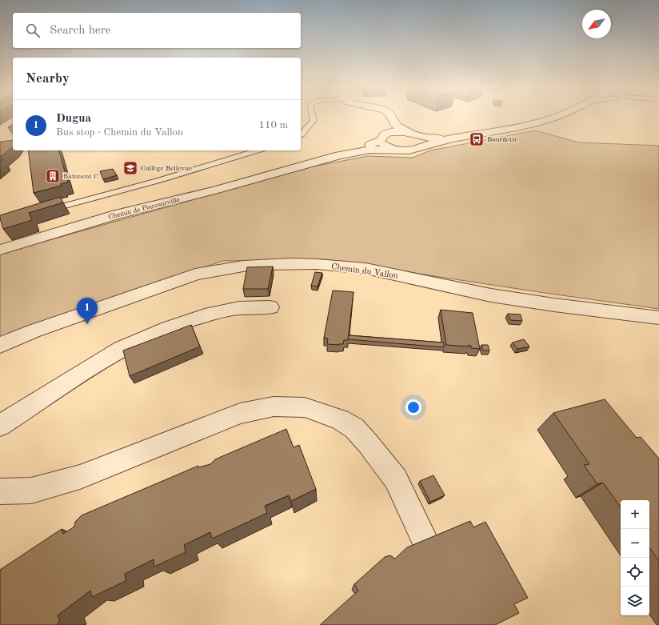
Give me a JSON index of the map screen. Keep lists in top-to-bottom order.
{
  "streets": {
    "street": ["Chemin de Pouvourville", "Chemin du Vallon"]
  },
  "places": {
    "bus stop": ["Bourdette"],
    "school or university": ["Collège Bellevue"],
    "building": ["Bâtiment C"]
  },
  "north": "bottom left",
  "page": {
    "search": "Search here",
    "heading": "Nearby",
    "list": [
      {
        "mark": "1",
        "name": "Dugua",
        "note": "Bus stop · Chemin du Vallon",
        "value": "110 m"
      }
    ],
    "pins": "1",
    "map_buttons": ["+", "−"]
  }
}
